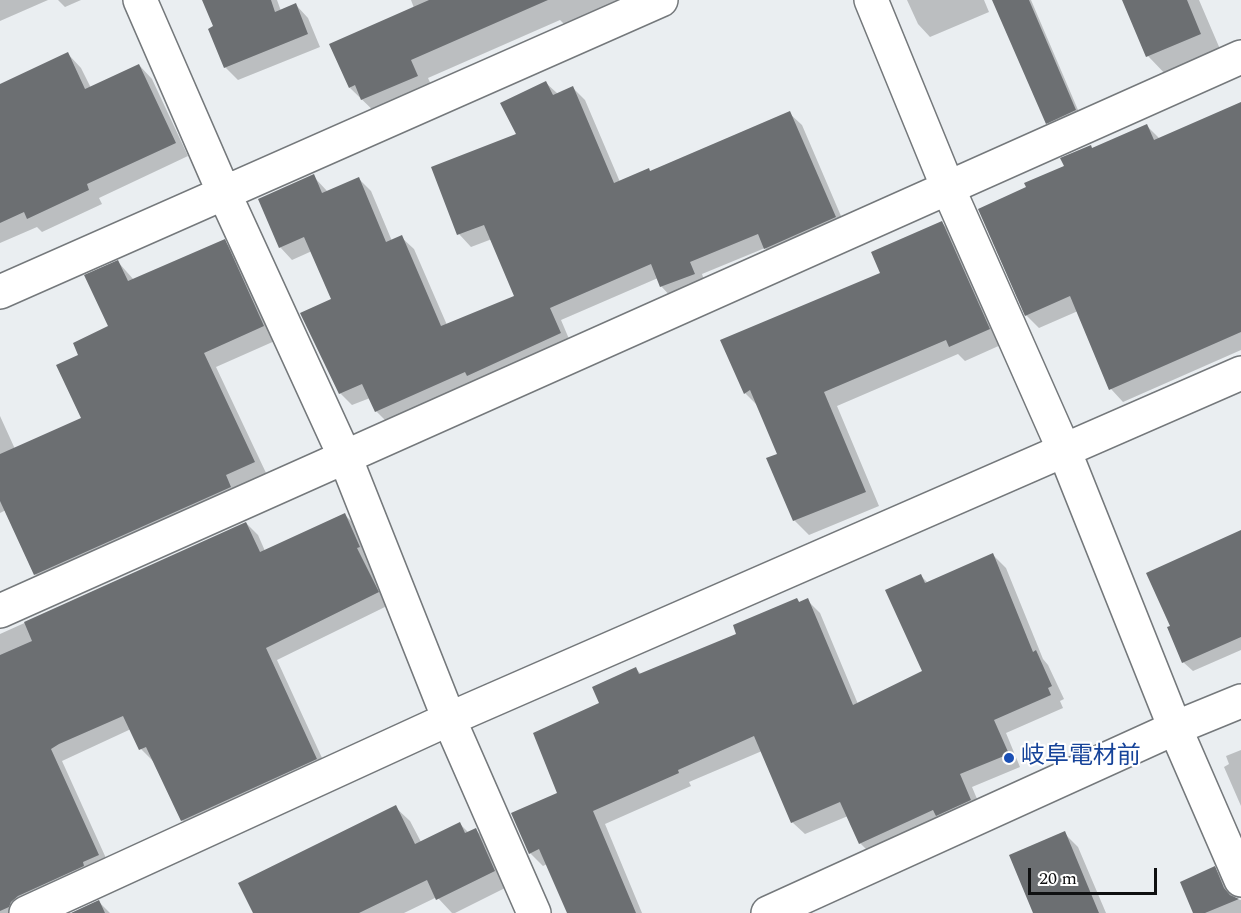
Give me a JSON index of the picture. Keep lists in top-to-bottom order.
{
  "places": ["岐阜電材前"],
  "scale_bar": "20 m"
}
